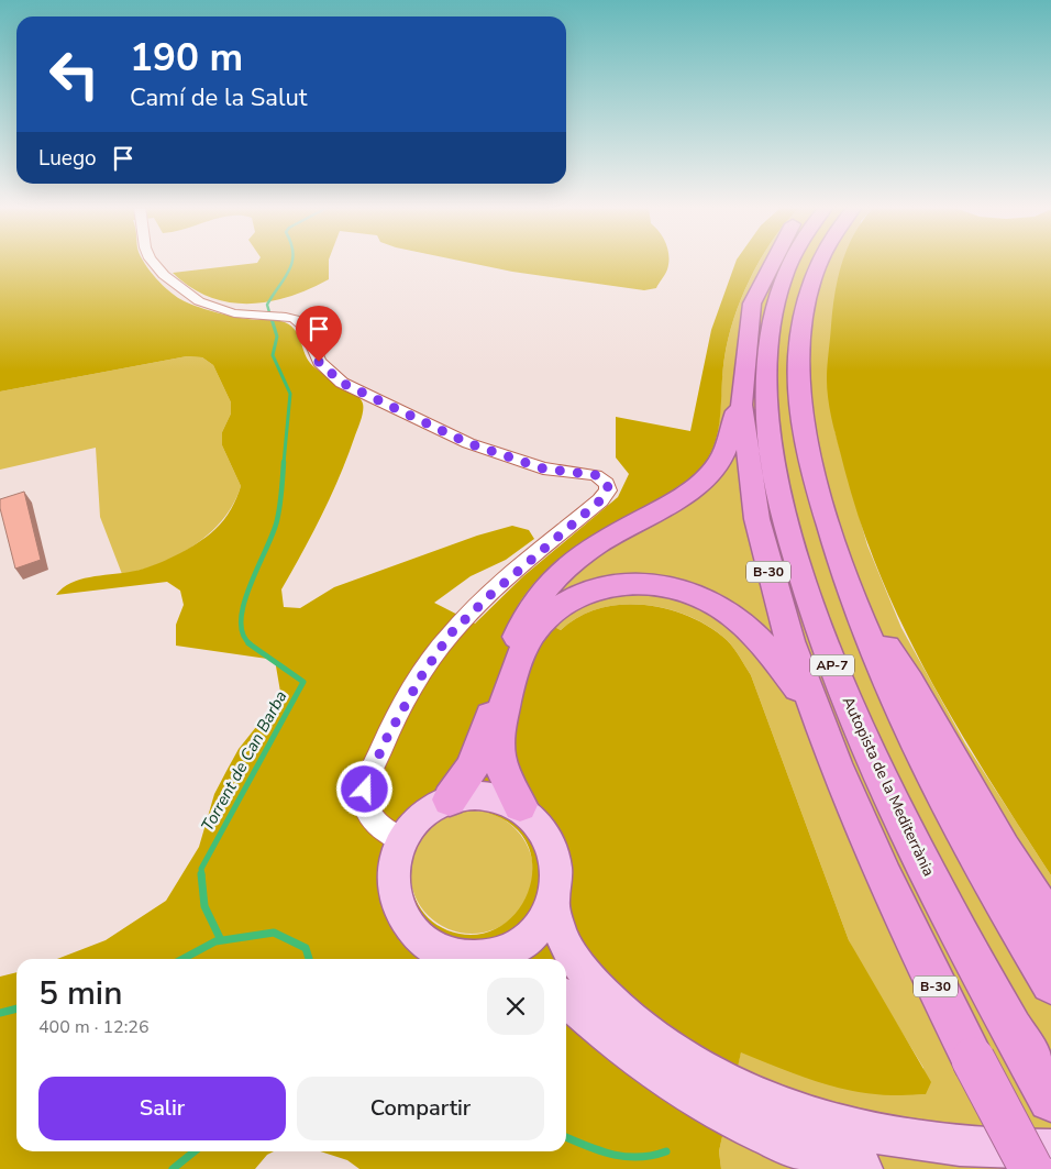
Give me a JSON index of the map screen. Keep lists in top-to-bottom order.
{
  "streets": {
    "highway": ["B-30", "AP-7", "Autopista de la Mediterrània"]
  },
  "water": ["Torrent de Can Barba"],
  "page": {
    "turn": ["190 m", "Camí de la Salut"],
    "then": "Luego",
    "heading": ["5 min", "400 m · 12:26"],
    "buttons": ["Salir", "Compartir"]
  }
}
